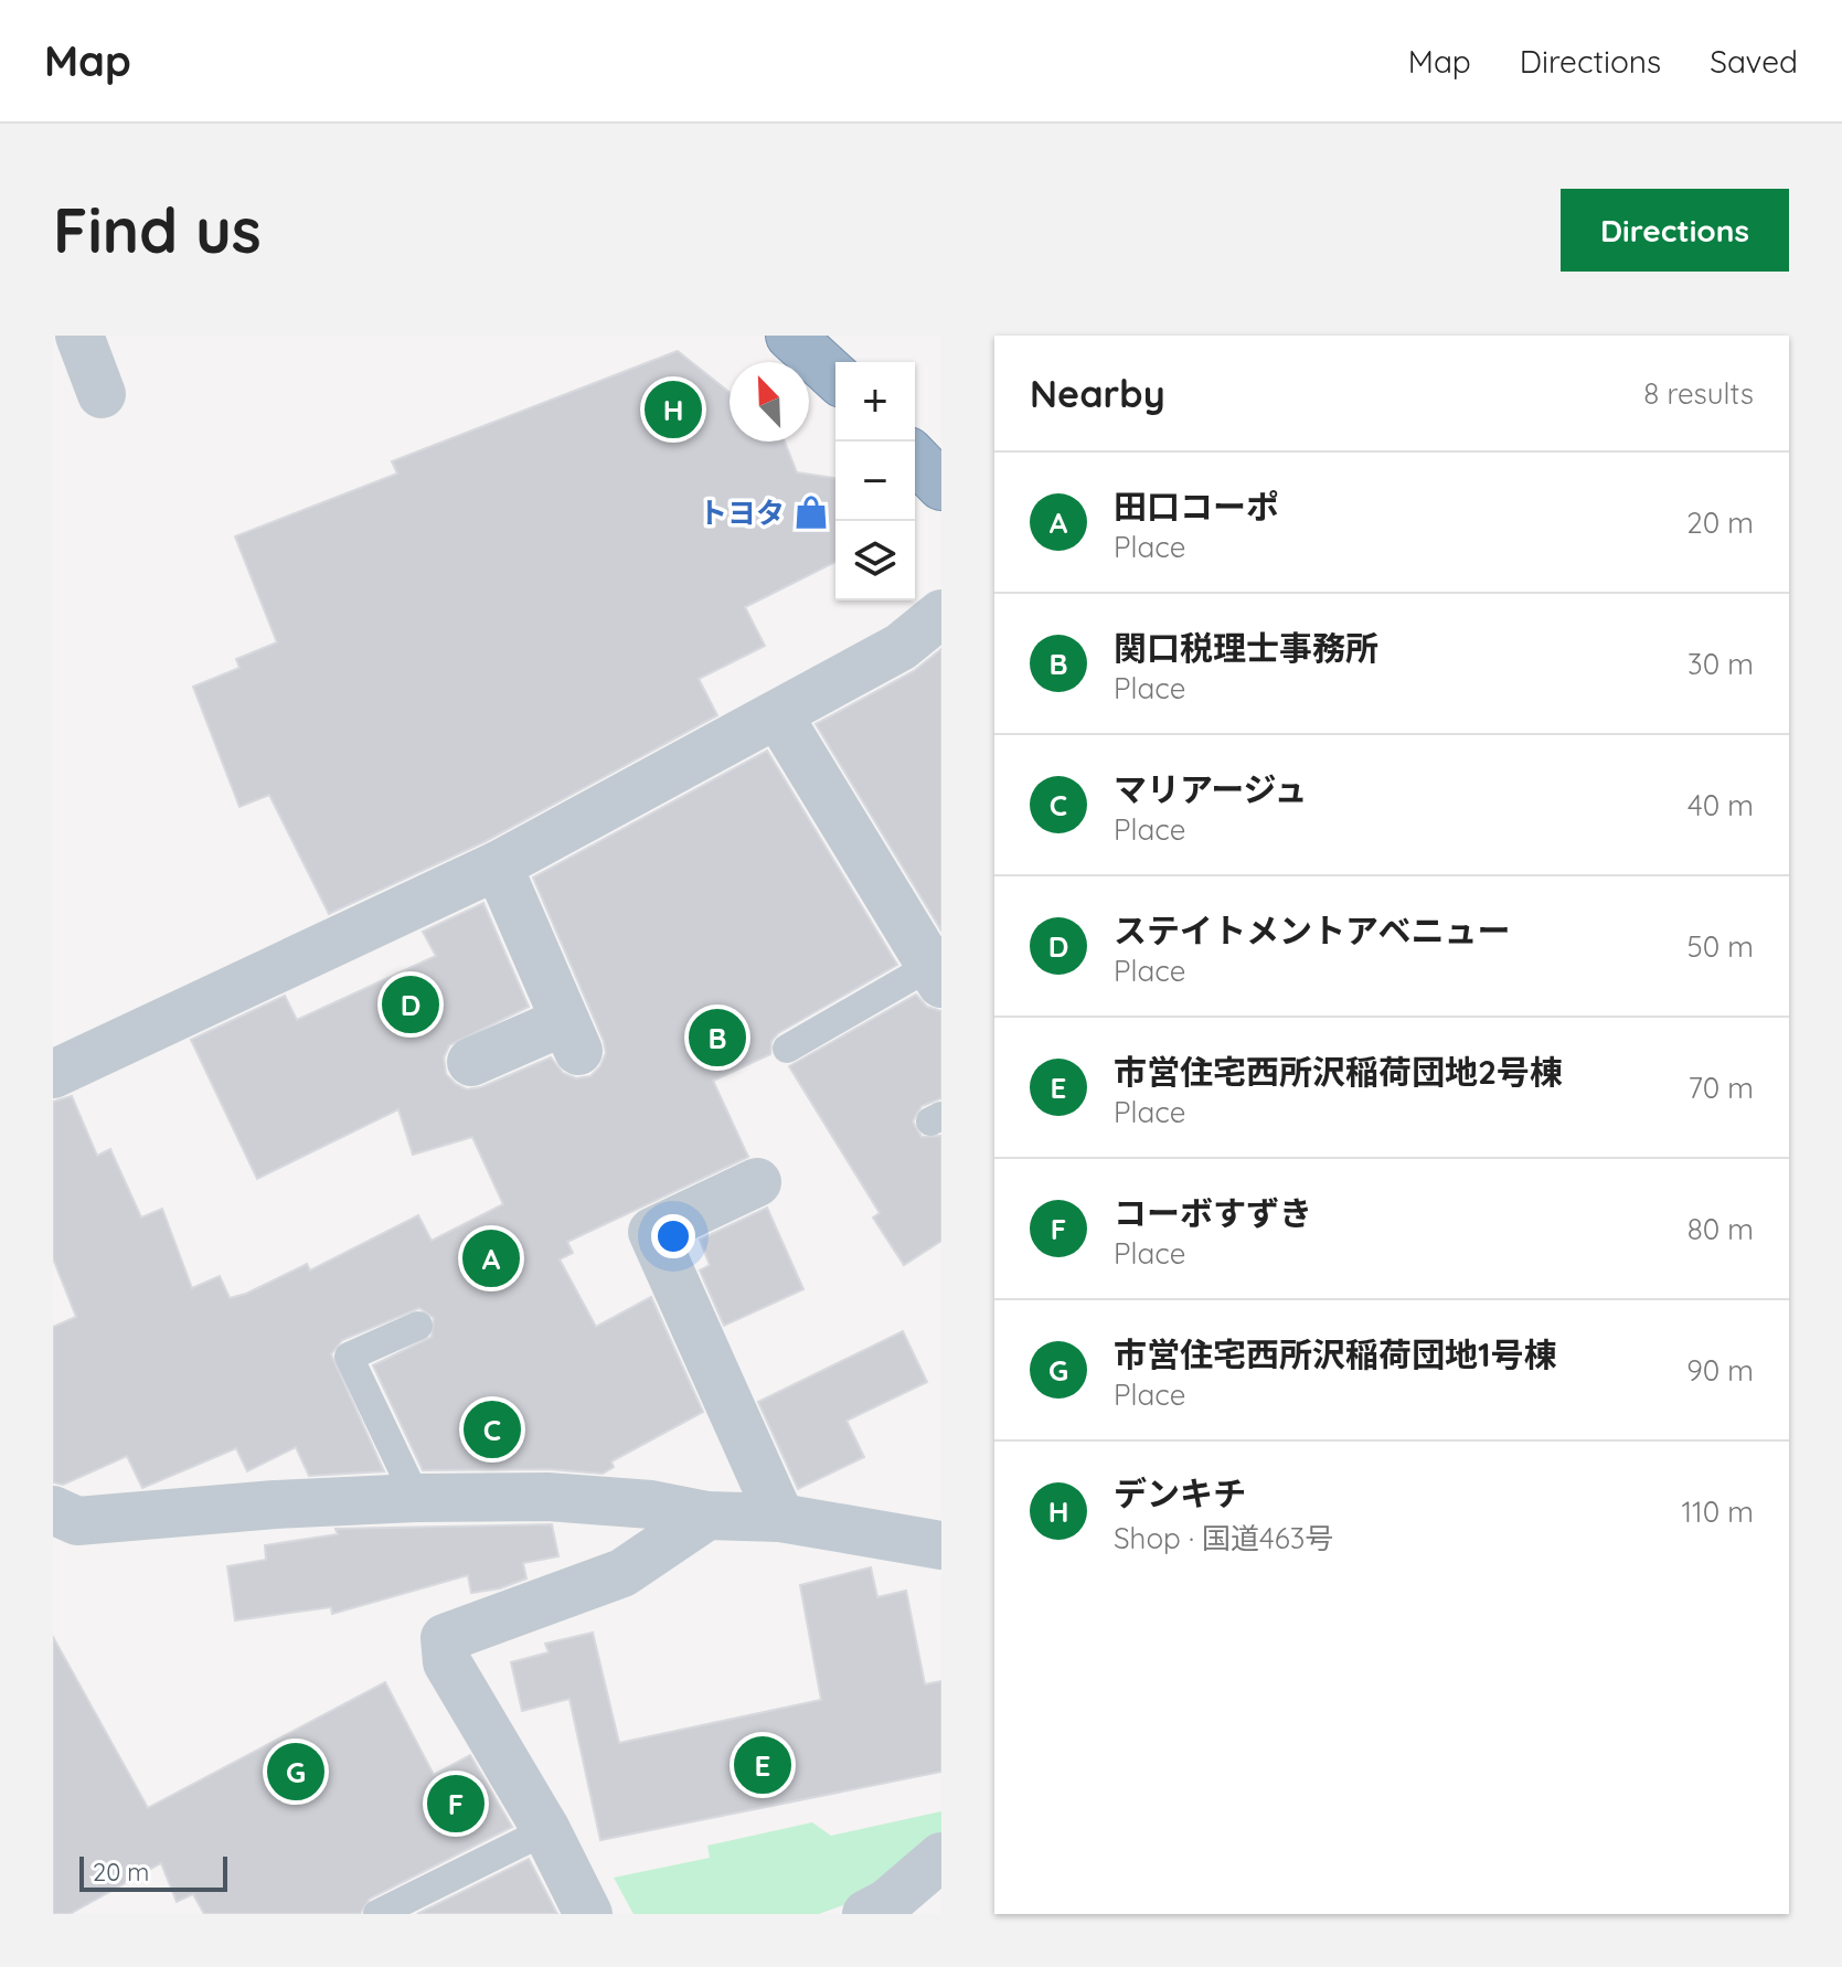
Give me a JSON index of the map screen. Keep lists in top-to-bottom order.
{
  "places": {
    "shop": ["トヨタ"]
  },
  "scale_bar": "20 m",
  "north": "top left",
  "page": {
    "header": "Map",
    "nav": ["Map", "Directions", "Saved"],
    "buttons": "Directions",
    "title": "Find us",
    "heading": ["Nearby", "8 results"],
    "map_buttons": ["+", "−"],
    "pins": [
      "H",
      "D",
      "B",
      "A",
      "C",
      "E",
      "G",
      "F"
    ],
    "list": [
      {
        "mark": "A",
        "name": "田口コーポ",
        "note": "Place",
        "value": "20 m"
      },
      {
        "mark": "B",
        "name": "関口税理士事務所",
        "note": "Place",
        "value": "30 m"
      },
      {
        "mark": "C",
        "name": "マリアージュ",
        "note": "Place",
        "value": "40 m"
      },
      {
        "mark": "D",
        "name": "ステイトメントアベニュー",
        "note": "Place",
        "value": "50 m"
      },
      {
        "mark": "E",
        "name": "市営住宅西所沢稲荷団地2号棟",
        "note": "Place",
        "value": "70 m"
      },
      {
        "mark": "F",
        "name": "コーボすずき",
        "note": "Place",
        "value": "80 m"
      },
      {
        "mark": "G",
        "name": "市営住宅西所沢稲荷団地1号棟",
        "note": "Place",
        "value": "90 m"
      },
      {
        "mark": "H",
        "name": "デンキチ",
        "note": "Shop · 国道463号",
        "value": "110 m"
      }
    ],
    "scale": "20 m"
  }
}
